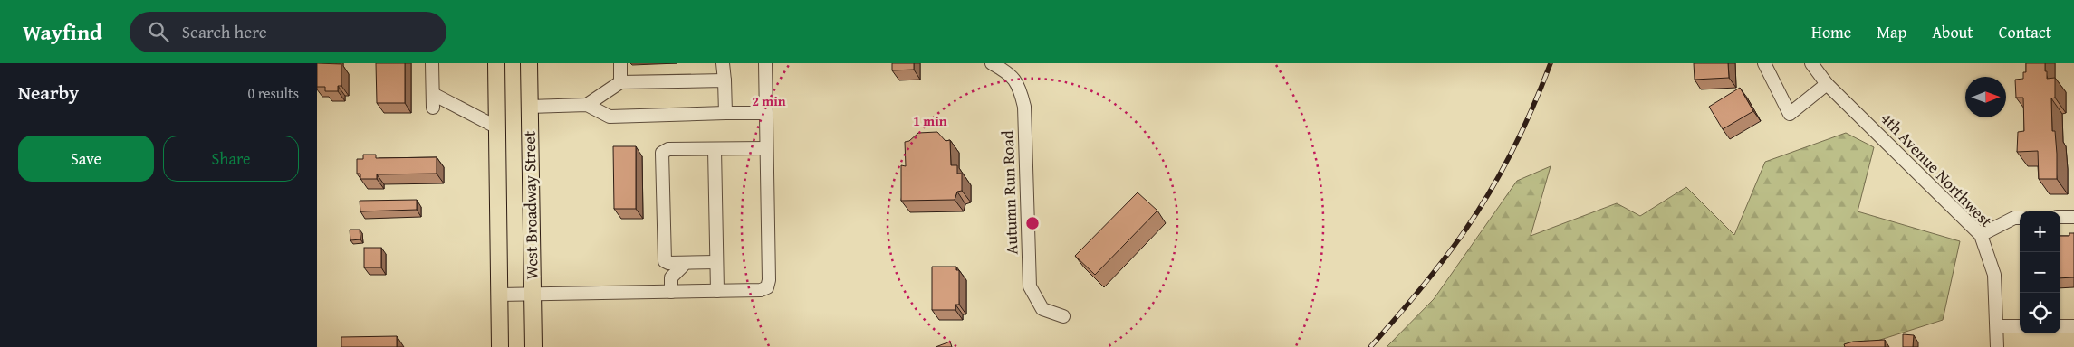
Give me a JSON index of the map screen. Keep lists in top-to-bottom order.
{
  "streets": {
    "main road": ["West Broadway Street"],
    "street": ["4th Avenue Northwest", "Autumn Run Road"]
  },
  "north": "right",
  "page": {
    "header": "Wayfind",
    "search": "Search here",
    "nav": [
      "Home",
      "Map",
      "About",
      "Contact"
    ],
    "heading": ["Nearby", "0 results"],
    "buttons": ["Save", "Share"],
    "map_buttons": ["+", "−"]
  },
  "rings": ["2 min", "1 min"]
}
